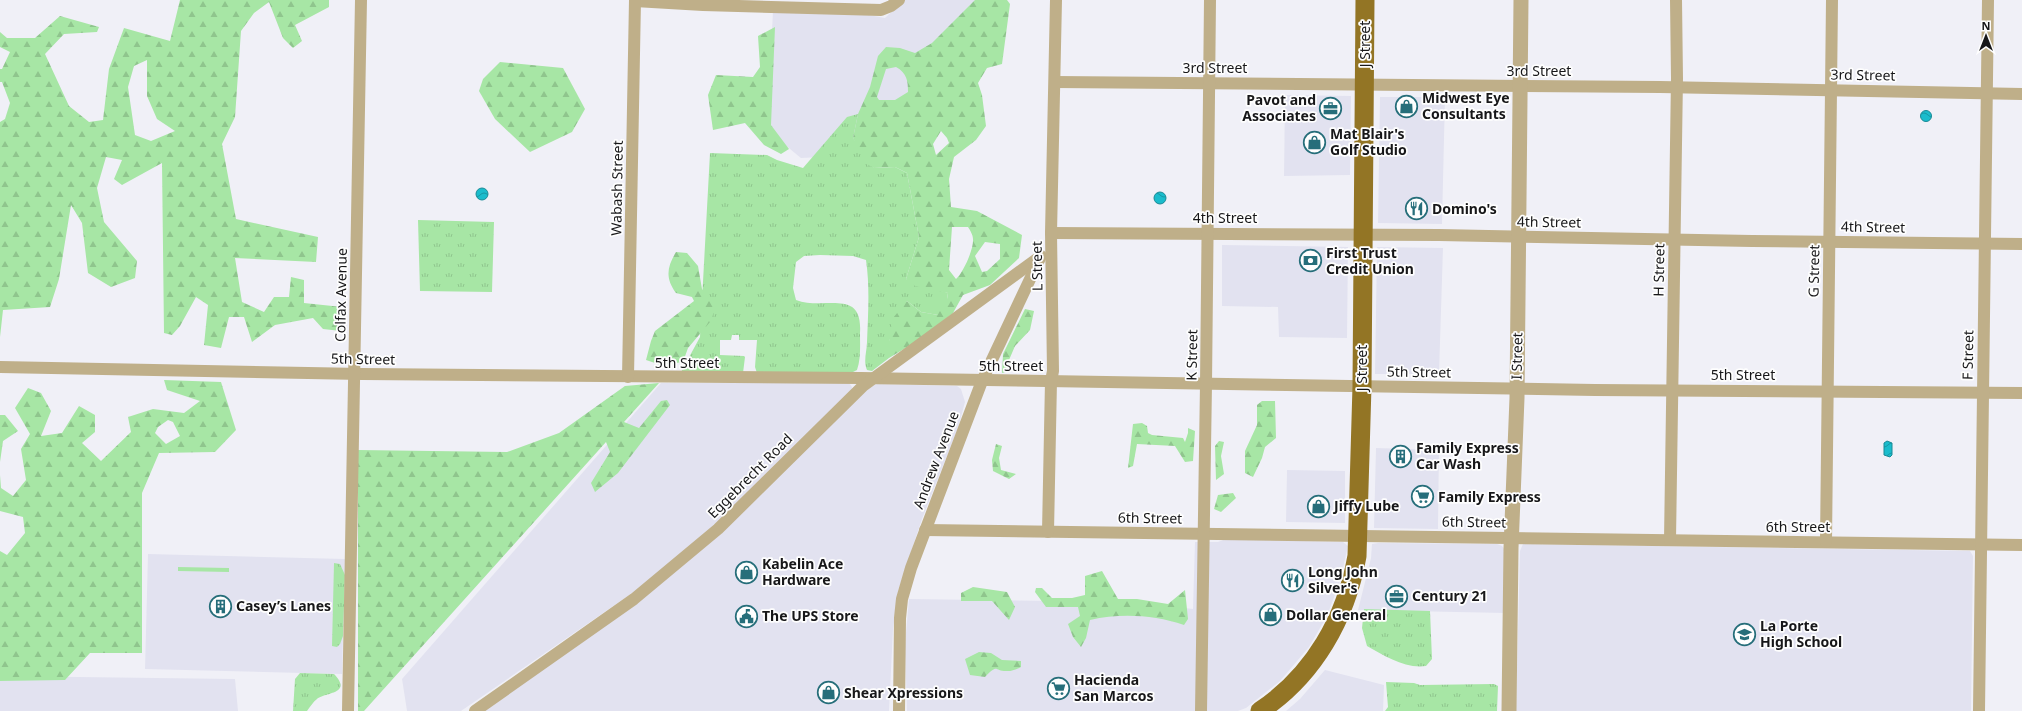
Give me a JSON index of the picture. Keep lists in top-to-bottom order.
{
  "streets": {
    "main road": ["J Street"],
    "street": [
      "3rd Street",
      "Wabash Street",
      "4th Street",
      "L Street",
      "H Street",
      "G Street",
      "Colfax Avenue",
      "K Street",
      "F Street",
      "I Street",
      "5th Street",
      "Andrew Avenue",
      "Eggebrecht Road",
      "6th Street"
    ]
  },
  "crossings": [
    ["J Street", "3rd Street"],
    ["J Street", "4th Street"],
    ["J Street", "5th Street"],
    ["J Street", "6th Street"],
    ["3rd Street", "L Street"],
    ["3rd Street", "H Street"],
    ["3rd Street", "G Street"],
    ["3rd Street", "K Street"],
    ["3rd Street", "F Street"],
    ["3rd Street", "I Street"],
    ["Wabash Street", "5th Street"],
    ["4th Street", "L Street"],
    ["4th Street", "H Street"],
    ["4th Street", "G Street"],
    ["4th Street", "K Street"],
    ["4th Street", "F Street"],
    ["4th Street", "I Street"],
    ["4th Street", "Andrew Avenue"],
    ["L Street", "5th Street"],
    ["L Street", "Andrew Avenue"],
    ["L Street", "6th Street"],
    ["H Street", "5th Street"],
    ["H Street", "6th Street"],
    ["G Street", "5th Street"],
    ["G Street", "6th Street"],
    ["Colfax Avenue", "5th Street"],
    ["K Street", "5th Street"],
    ["K Street", "6th Street"],
    ["F Street", "5th Street"],
    ["F Street", "6th Street"],
    ["I Street", "5th Street"],
    ["I Street", "6th Street"],
    ["5th Street", "Andrew Avenue"],
    ["5th Street", "Eggebrecht Road"],
    ["Andrew Avenue", "Eggebrecht Road"],
    ["Andrew Avenue", "6th Street"]
  ],
  "places": {
    "shop": [
      "Midwest Eye Consultants",
      "Mat Blair's Golf Studio",
      "Jiffy Lube",
      "Kabelin Ace Hardware",
      "Dollar General",
      "Shear Xpressions"
    ],
    "office": ["Pavot and Associates", "Century 21"],
    "restaurant": ["Domino's", "Long John Silver's"],
    "bank": ["First Trust Credit Union"],
    "building": ["Family Express Car Wash", "Casey’s Lanes"],
    "supermarket": ["Family Express", "Hacienda San Marcos"],
    "public building": ["The UPS Store"],
    "school or university": ["La Porte High School"]
  },
  "north": "top"
}
